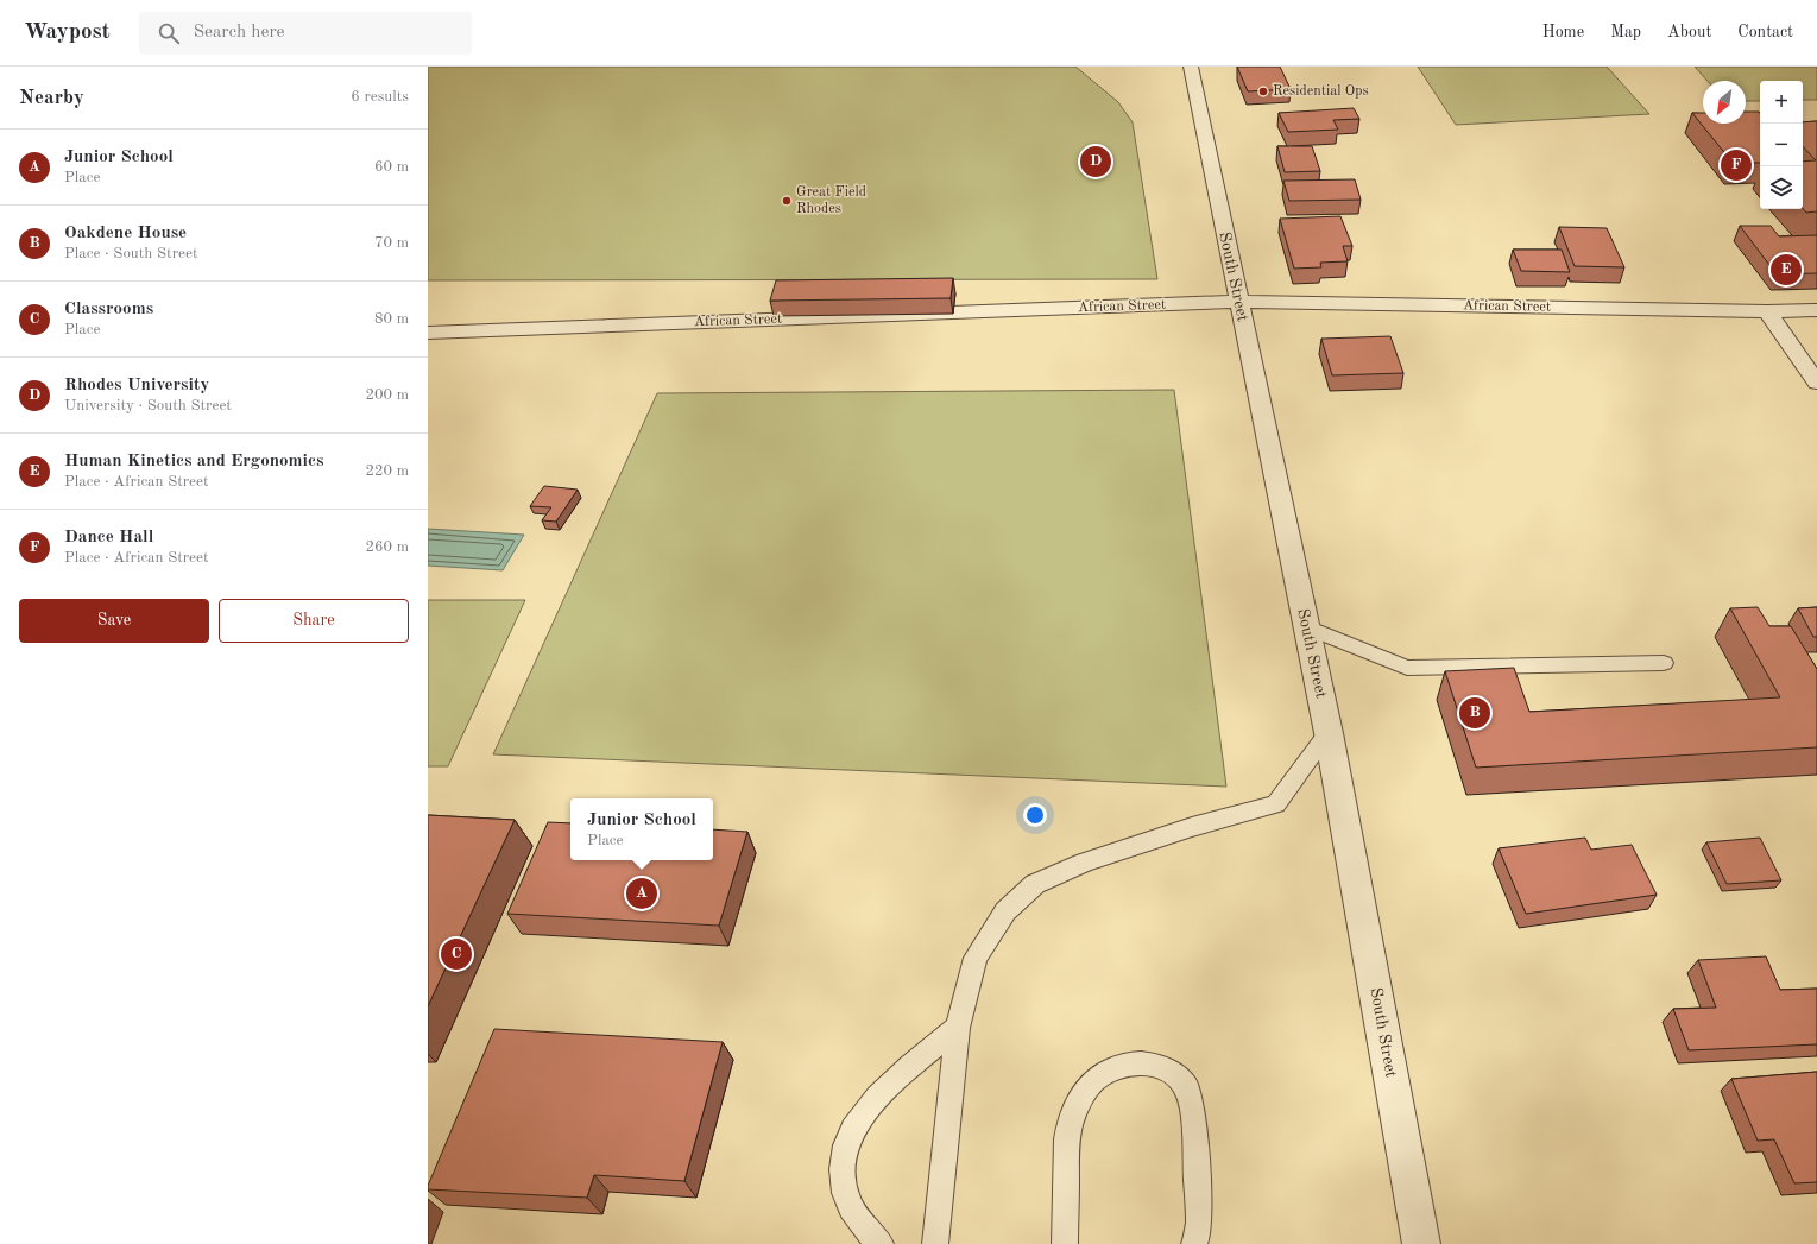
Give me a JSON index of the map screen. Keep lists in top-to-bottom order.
{
  "streets": {
    "street": ["South Street", "African Street"]
  },
  "crossings": [
    ["South Street", "African Street"]
  ],
  "places": ["Residential Ops", "Great Field Rhodes"],
  "north": "bottom left",
  "page": {
    "header": "Waypost",
    "search": "Search here",
    "nav": [
      "Home",
      "Map",
      "About",
      "Contact"
    ],
    "heading": ["Nearby", "6 results"],
    "map_buttons": ["+", "−"],
    "list": [
      {
        "mark": "A",
        "name": "Junior School",
        "note": "Place",
        "value": "60 m"
      },
      {
        "mark": "B",
        "name": "Oakdene House",
        "note": "Place · South Street",
        "value": "70 m"
      },
      {
        "mark": "C",
        "name": "Classrooms",
        "note": "Place",
        "value": "80 m"
      },
      {
        "mark": "D",
        "name": "Rhodes University",
        "note": "University · South Street",
        "value": "200 m"
      },
      {
        "mark": "E",
        "name": "Human Kinetics and Ergonomics",
        "note": "Place · African Street",
        "value": "220 m"
      },
      {
        "mark": "F",
        "name": "Dance Hall",
        "note": "Place · African Street",
        "value": "260 m"
      }
    ],
    "pins": [
      "D",
      "F",
      "E",
      "B",
      "A",
      "C"
    ],
    "buttons": ["Save", "Share"],
    "popup": ["Junior School", "Place"]
  }
}
